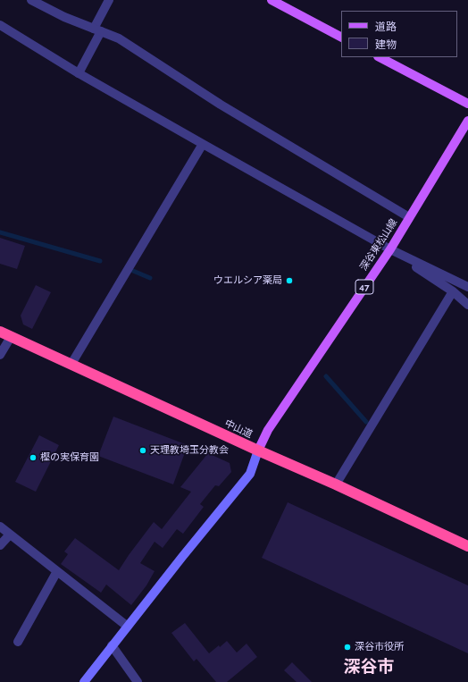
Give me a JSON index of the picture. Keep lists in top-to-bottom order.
{
  "streets": {
    "highway": ["中山道"],
    "main road": ["深谷東松山線", "47"]
  },
  "crossings": [
    ["深谷東松山線", "中山道"]
  ],
  "districts": ["深谷市"],
  "places": [
    "ウエルシア薬局",
    "天理教埼玉分教会",
    "樫の実保育園",
    "深谷市役所"
  ],
  "legend": ["道路", "建物"]
}
